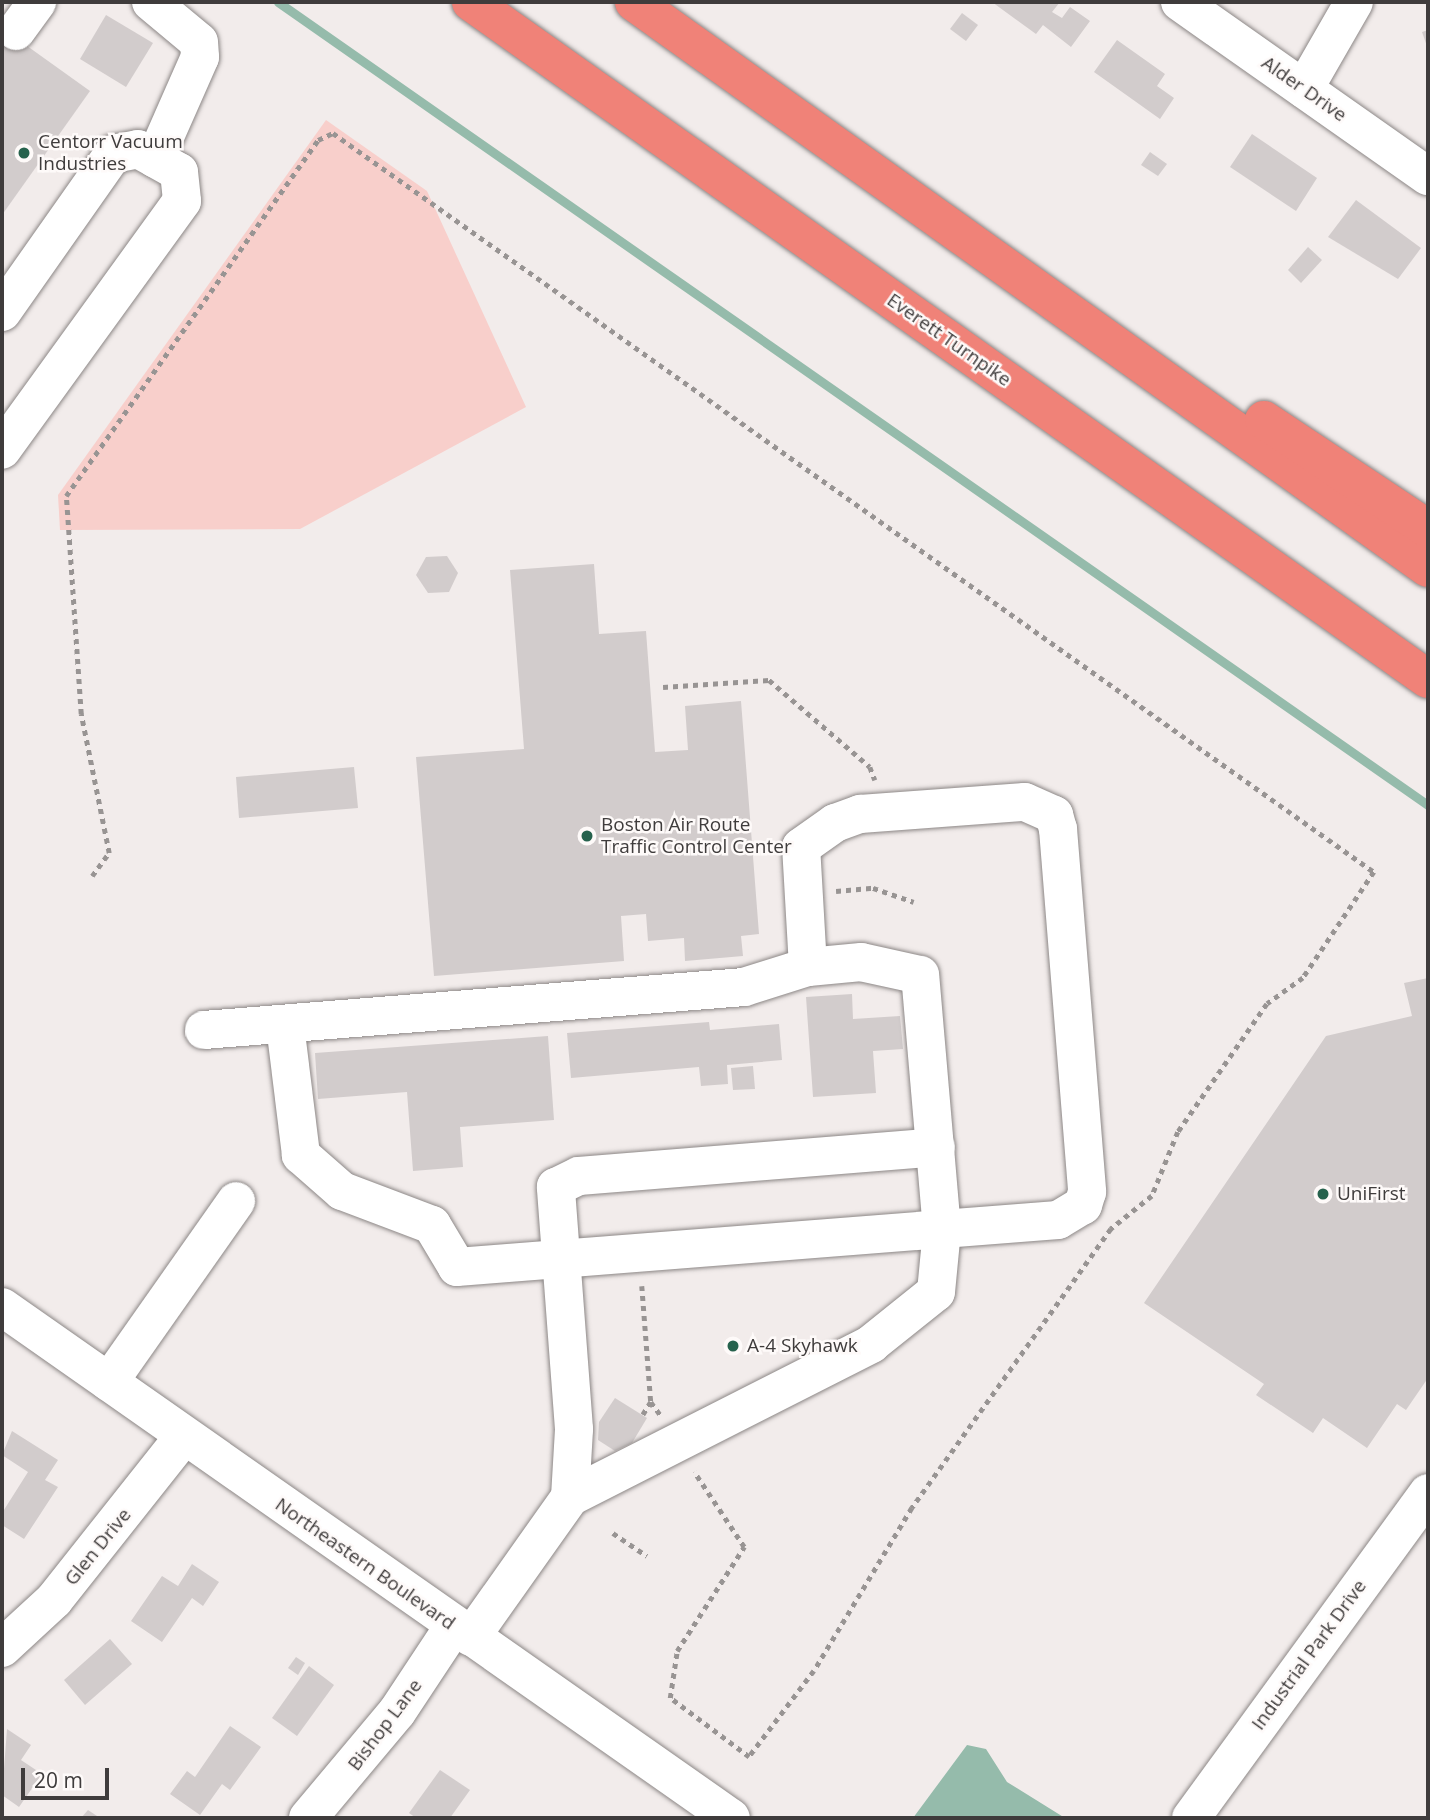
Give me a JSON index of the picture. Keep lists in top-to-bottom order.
{
  "streets": {
    "highway": ["Everett Turnpike"],
    "street": [
      "Alder Drive",
      "Glen Drive",
      "Northeastern Boulevard",
      "Industrial Park Drive",
      "Bishop Lane"
    ]
  },
  "crossings": [
    ["Glen Drive", "Northeastern Boulevard"],
    ["Northeastern Boulevard", "Bishop Lane"]
  ],
  "places": [
    "Centorr Vacuum Industries",
    "Boston Air Route Traffic Control Center",
    "UniFirst",
    "A-4 Skyhawk"
  ],
  "scale_bar": "20 m"
}
